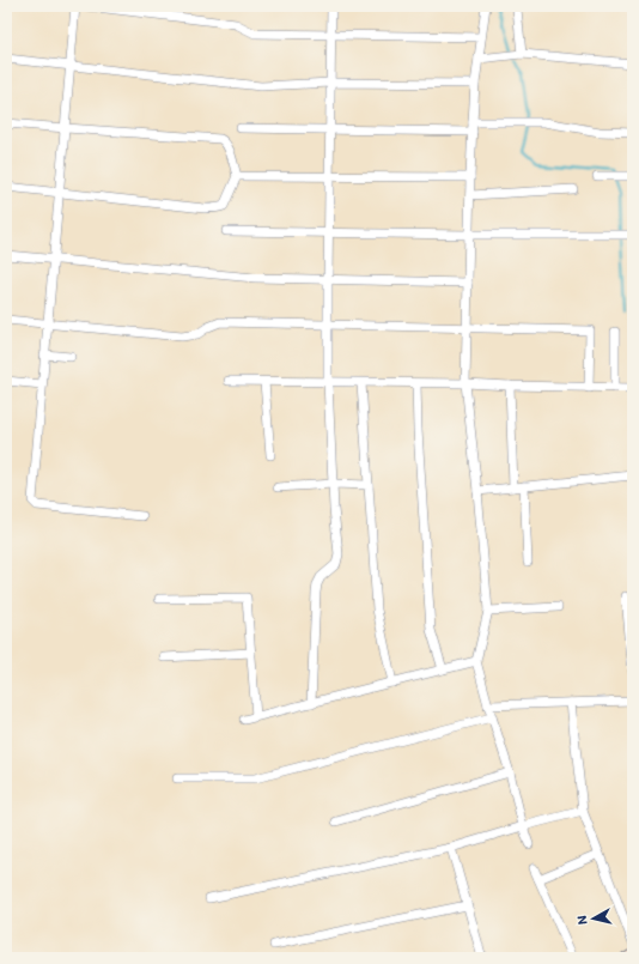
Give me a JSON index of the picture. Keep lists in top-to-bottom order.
{
  "north": "left"
}
